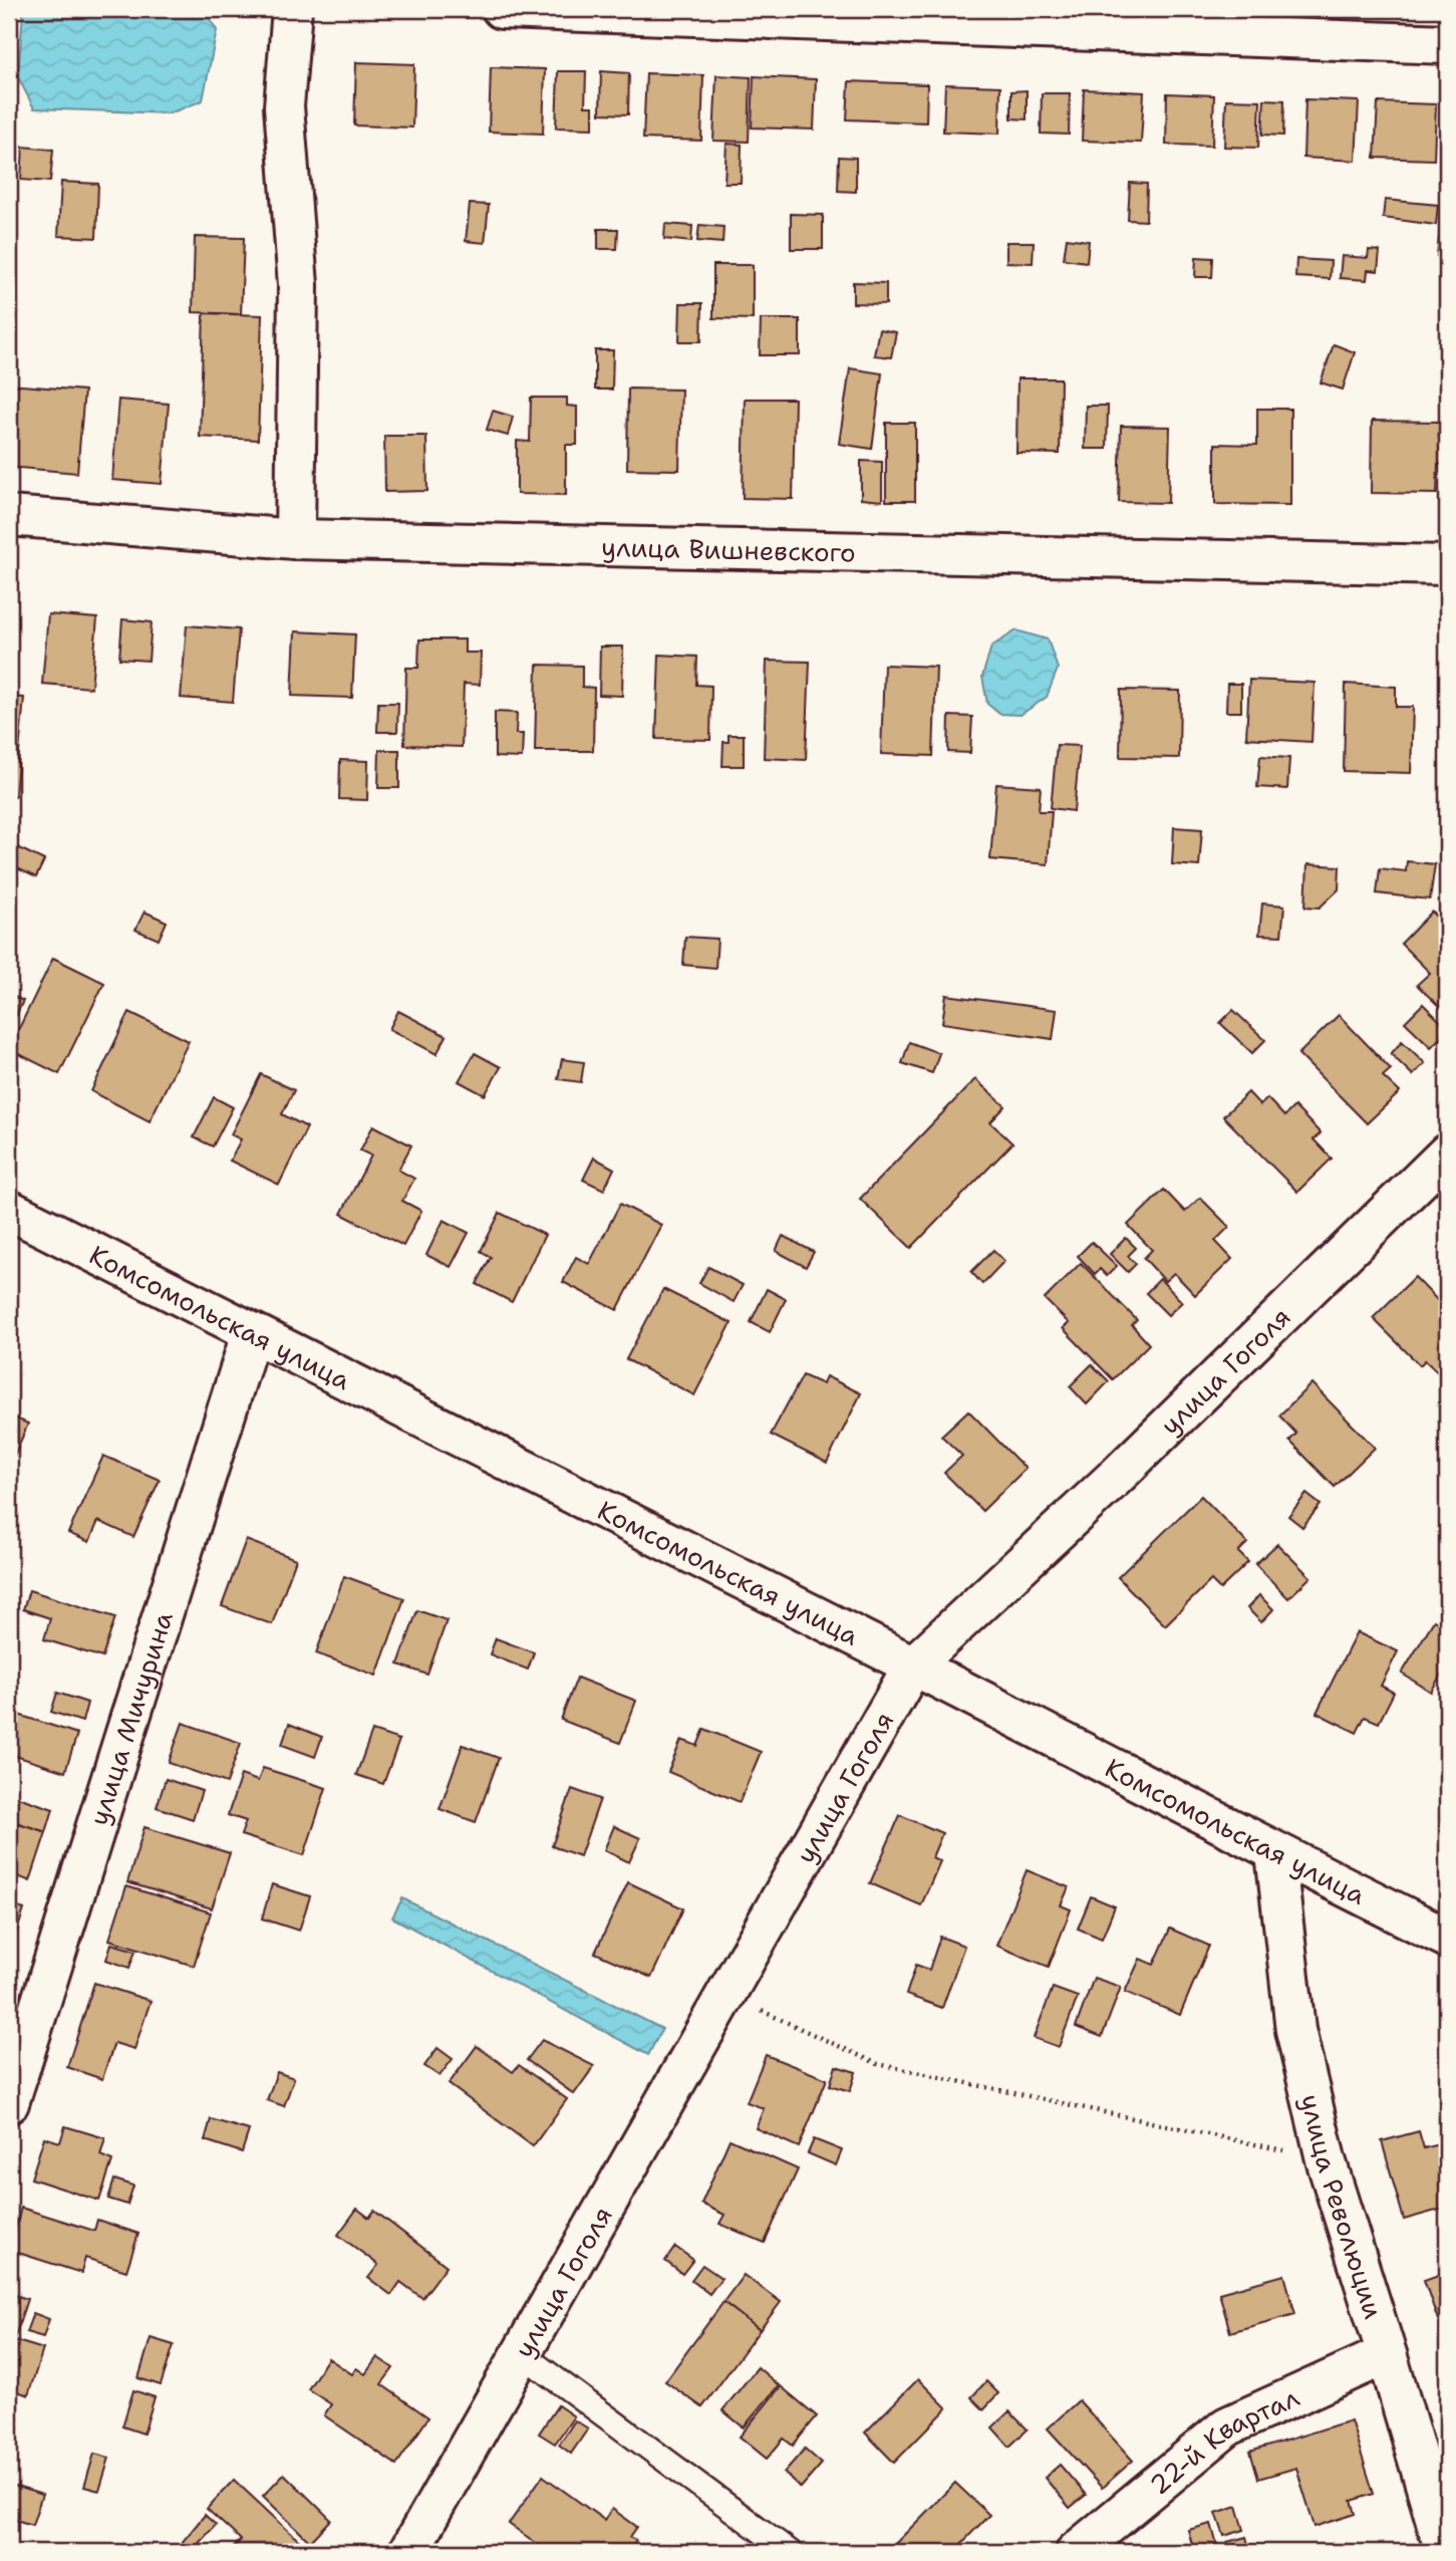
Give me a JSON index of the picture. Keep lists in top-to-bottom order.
{
  "streets": {
    "street": [
      "улица Вишневского",
      "Комсомольская улица",
      "улица Гоголя",
      "улица Мичурина",
      "улица Революции",
      "22-й Квартал"
    ]
  },
  "crossings": [
    ["Комсомольская улица", "улица Гоголя"],
    ["Комсомольская улица", "улица Мичурина"],
    ["Комсомольская улица", "улица Революции"],
    ["улица Революции", "22-й Квартал"]
  ]
}
